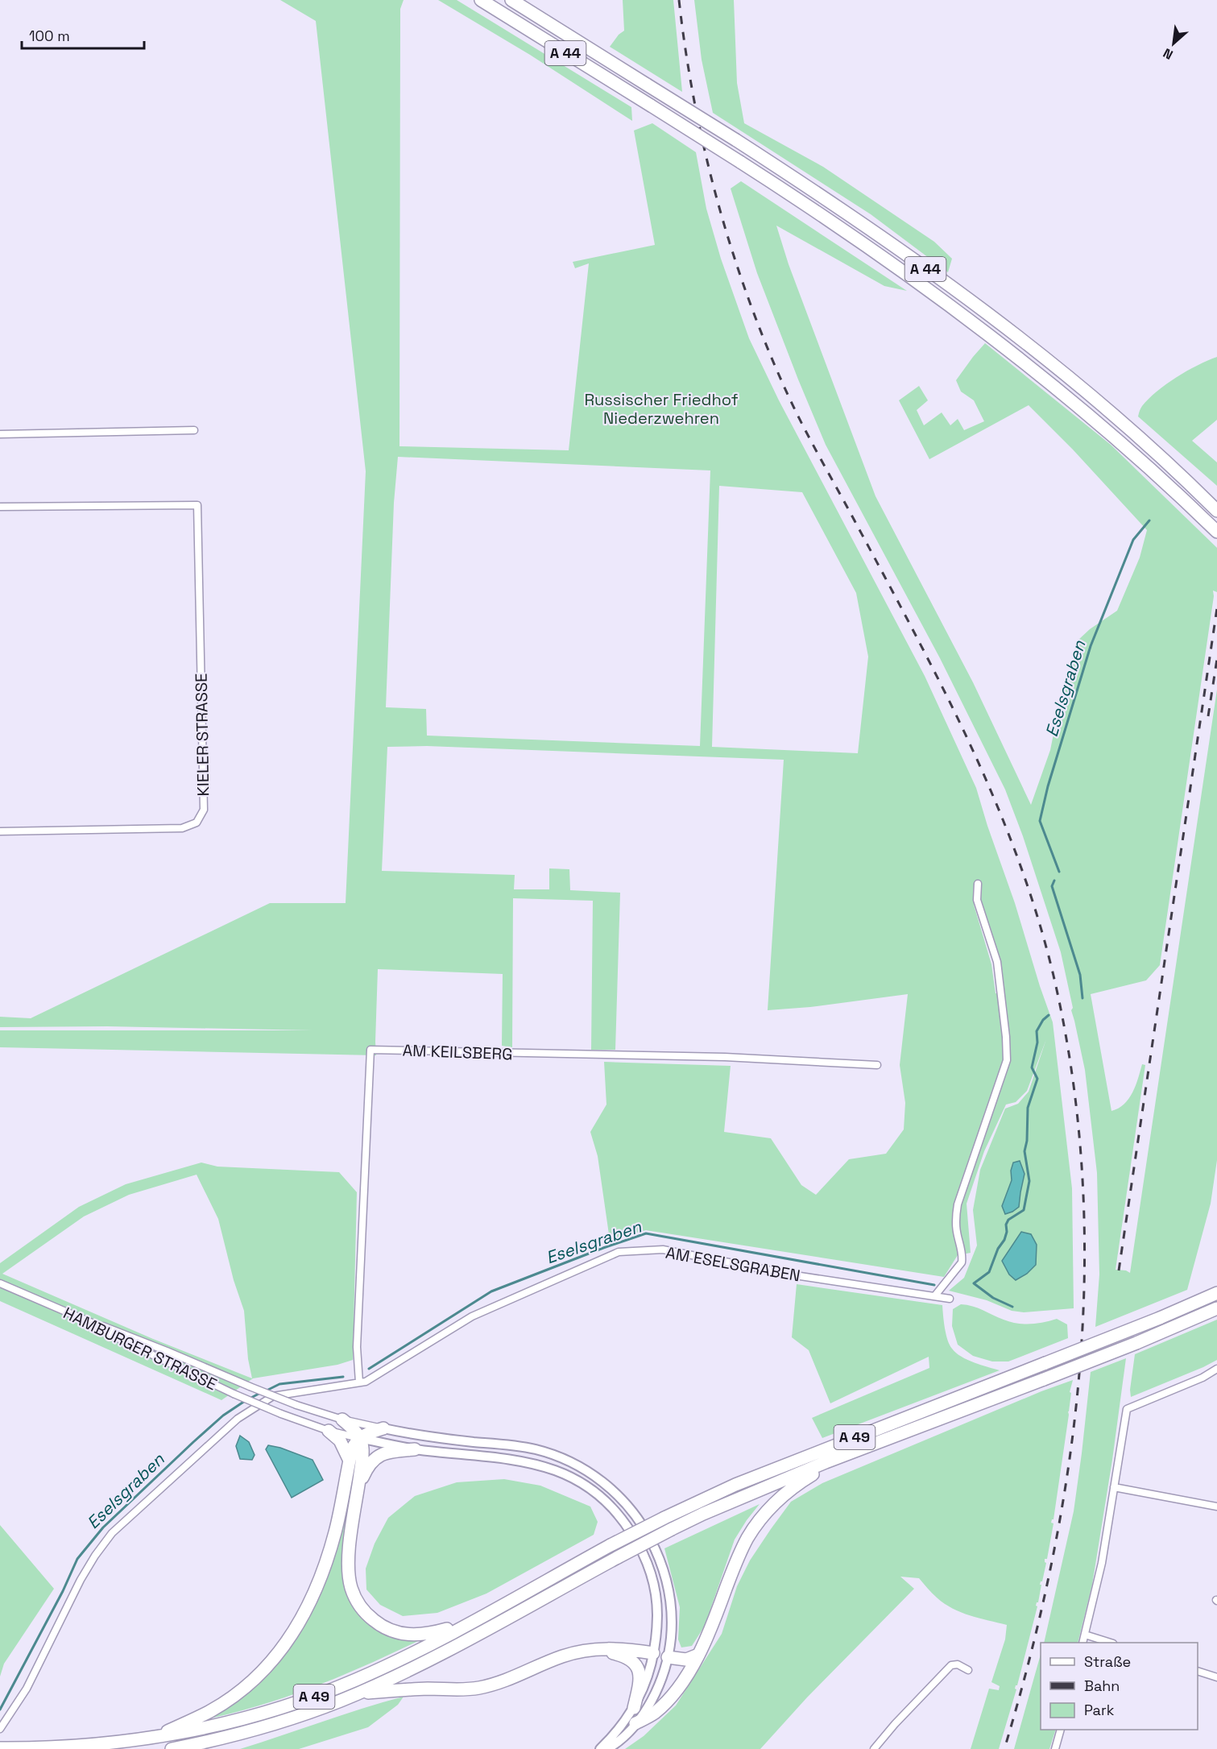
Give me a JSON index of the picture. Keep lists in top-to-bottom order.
{
  "streets": {
    "highway": ["A 44", "A 49"],
    "street": [
      "KIELER STRASSE",
      "AM KEILSBERG",
      "AM ESELSGRABEN",
      "HAMBURGER STRASSE"
    ]
  },
  "crossings": [
    ["AM KEILSBERG", "AM ESELSGRABEN"]
  ],
  "water": ["Eselsgraben"],
  "parks": ["Russischer Friedhof Niederzwehren"],
  "legend": ["Straße", "Bahn", "Park"],
  "scale_bar": "100 m",
  "north": "bottom left"
}
